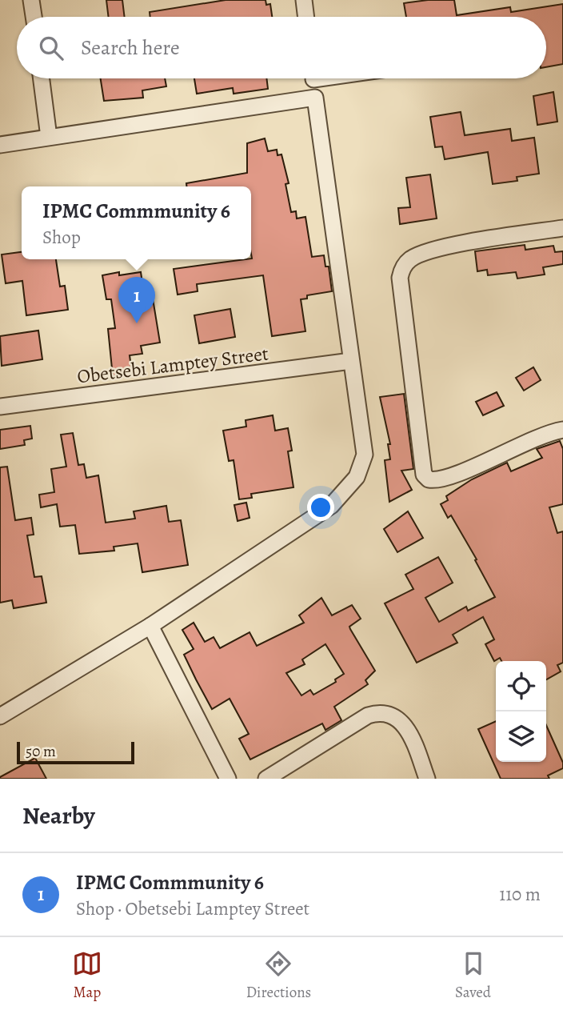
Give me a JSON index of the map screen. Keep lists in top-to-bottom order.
{
  "streets": {
    "street": ["Obetsebi Lamptey Street"]
  },
  "scale_bar": "50 m",
  "page": {
    "search": "Search here",
    "popup": ["IPMC Commmunity 6", "Shop"],
    "pins": "1",
    "scale": "50 m",
    "heading": "Nearby",
    "list": [
      {
        "mark": "1",
        "name": "IPMC Commmunity 6",
        "note": "Shop · Obetsebi Lamptey Street",
        "value": "110 m"
      }
    ],
    "nav": ["Map", "Directions", "Saved"]
  }
}
